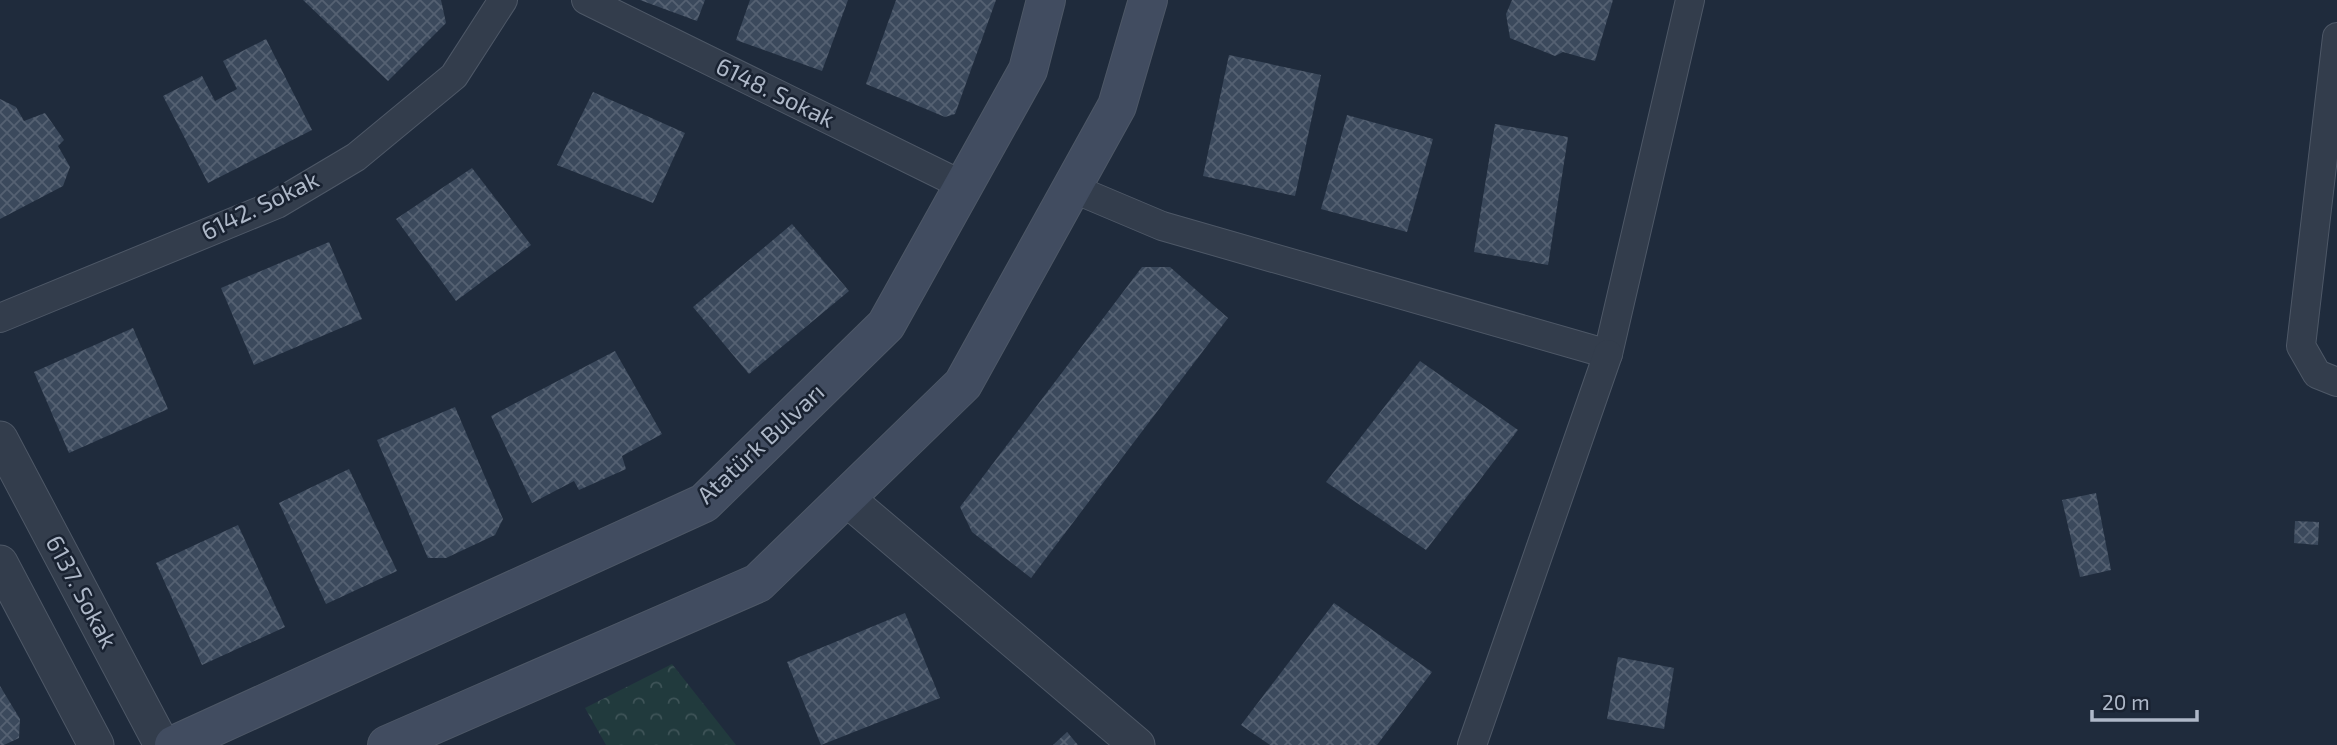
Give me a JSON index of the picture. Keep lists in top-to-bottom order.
{
  "streets": {
    "main road": ["Atatürk Bulvarı"],
    "street": ["6148. Sokak", "6142. Sokak", "6137. Sokak"]
  },
  "crossings": [
    ["6148. Sokak", "Atatürk Bulvarı"]
  ],
  "scale_bar": "20 m"
}
